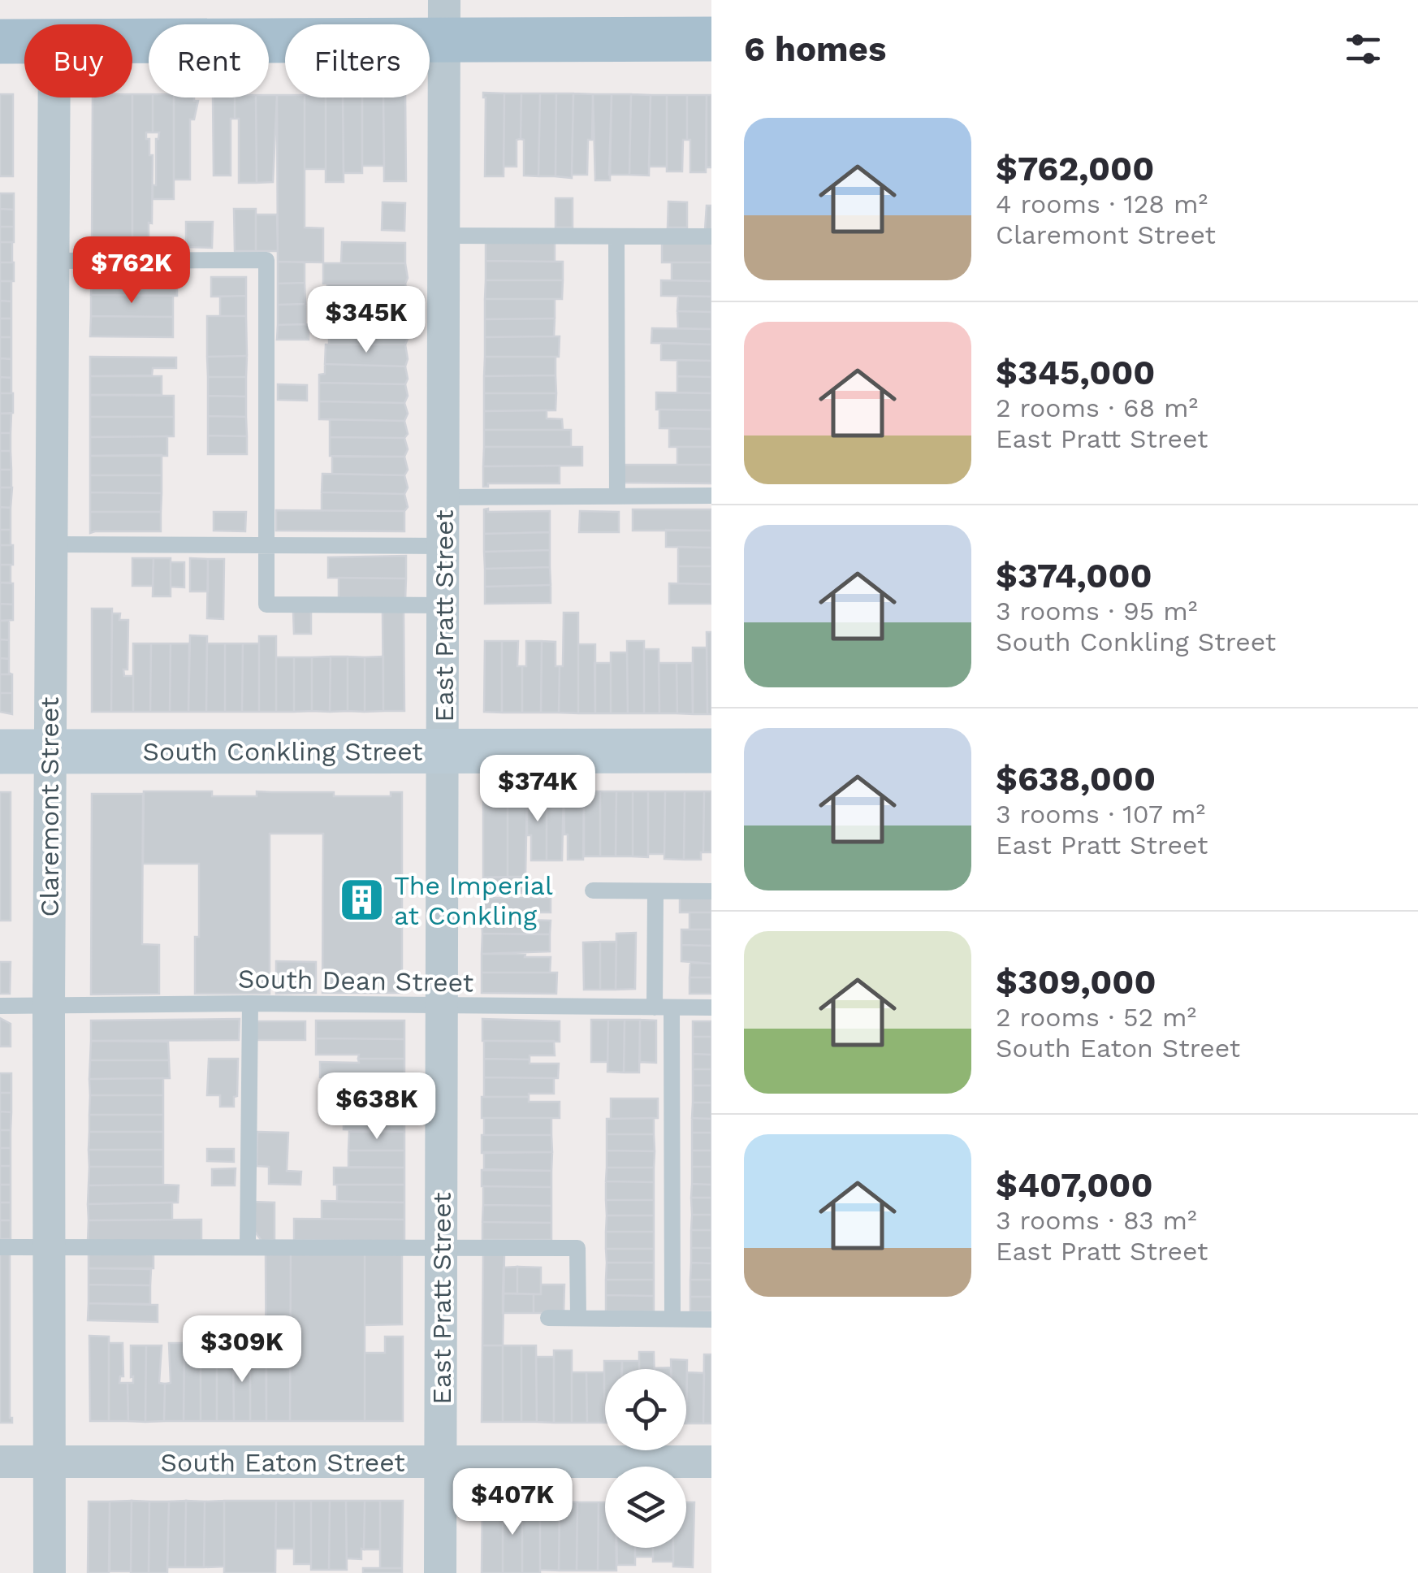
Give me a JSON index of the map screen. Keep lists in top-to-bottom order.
{
  "streets": {
    "street": [
      "East Pratt Street",
      "South Conkling Street",
      "Claremont Street",
      "South Eaton Street"
    ],
    "lane": ["South Dean Street"]
  },
  "crossings": [
    ["East Pratt Street", "South Conkling Street"],
    ["East Pratt Street", "South Dean Street"],
    ["East Pratt Street", "South Eaton Street"],
    ["South Conkling Street", "Claremont Street"],
    ["Claremont Street", "South Dean Street"],
    ["Claremont Street", "South Eaton Street"]
  ],
  "places": {
    "building": ["The Imperial at Conkling"]
  },
  "page": {
    "heading": "6 homes",
    "chip": ["Buy", "Rent", "Filters"],
    "list": [
      {
        "name": "$762,000",
        "note": "4 rooms · 128 m² · Claremont Street"
      },
      {
        "name": "$345,000",
        "note": "2 rooms · 68 m² · East Pratt Street"
      },
      {
        "name": "$374,000",
        "note": "3 rooms · 95 m² · South Conkling Street"
      },
      {
        "name": "$638,000",
        "note": "3 rooms · 107 m² · East Pratt Street"
      },
      {
        "name": "$309,000",
        "note": "2 rooms · 52 m² · South Eaton Street"
      },
      {
        "name": "$407,000",
        "note": "3 rooms · 83 m² · East Pratt Street"
      }
    ],
    "price": [
      "$762K",
      "$345K",
      "$374K",
      "$638K",
      "$309K",
      "$407K"
    ]
  }
}
